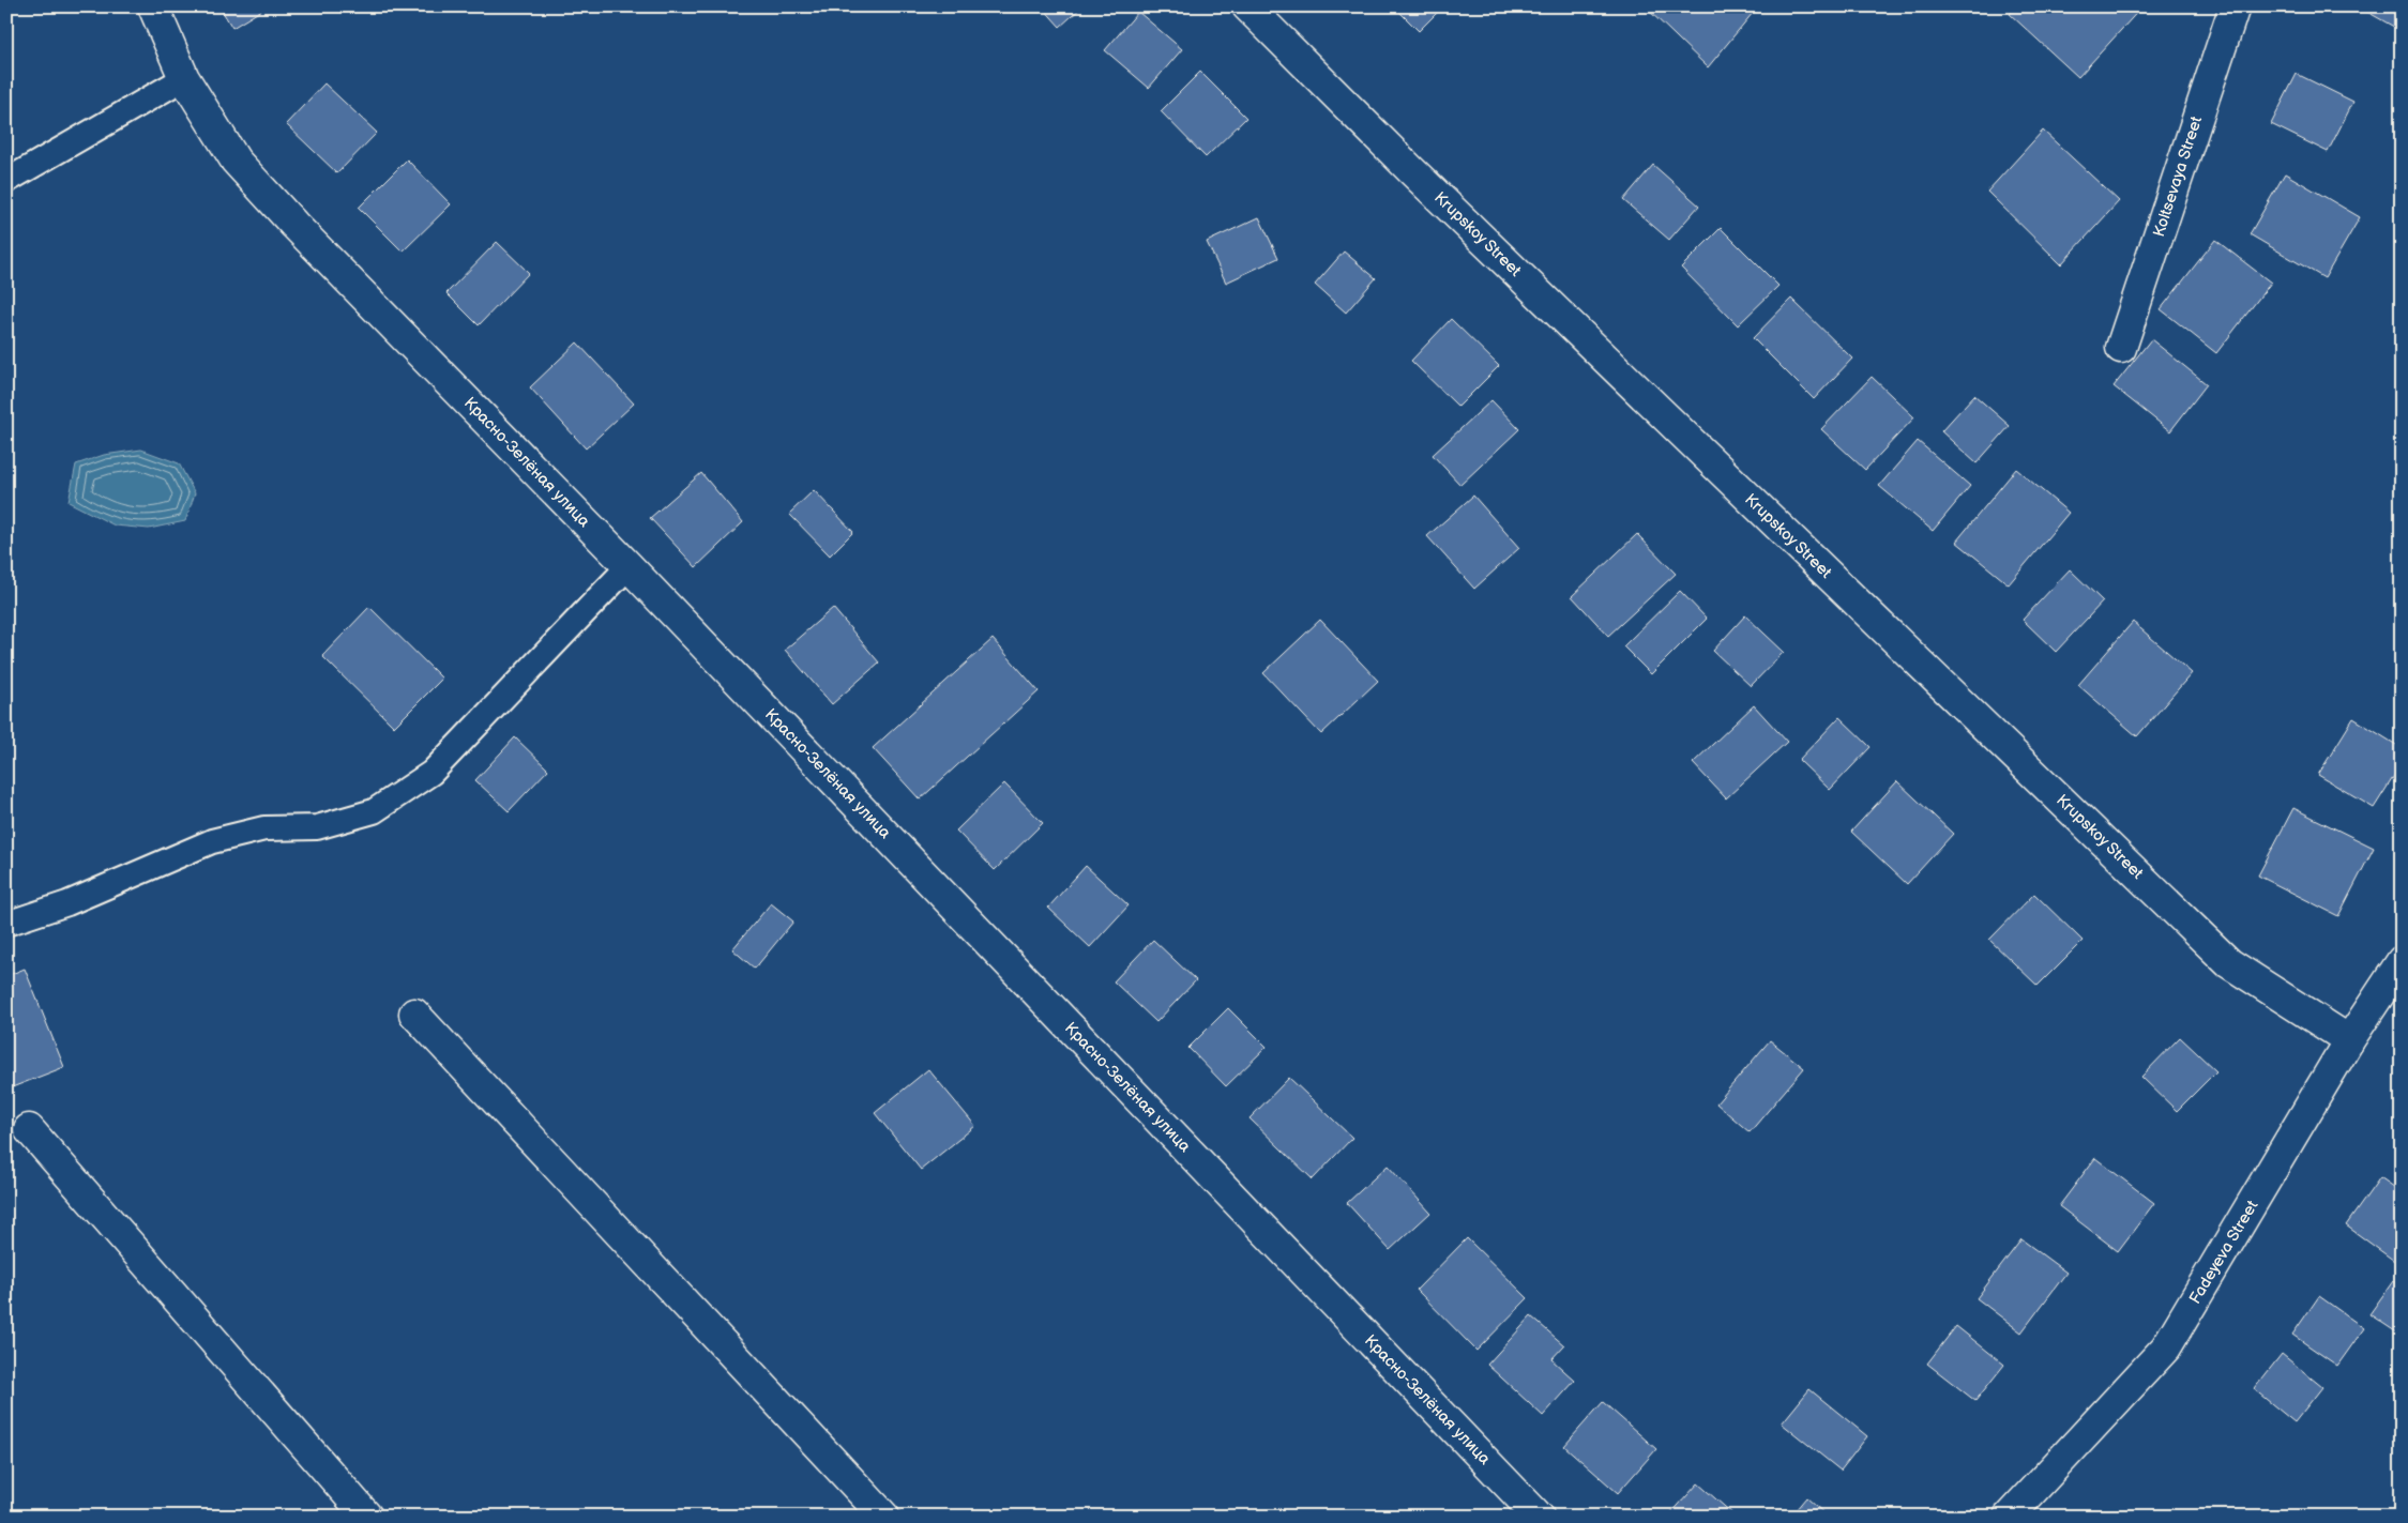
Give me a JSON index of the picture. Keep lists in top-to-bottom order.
{
  "streets": {
    "street": [
      "Koltsevaya Street",
      "Krupskoy Street",
      "Красно-Зелёная улица",
      "Fadeyeva Street"
    ]
  },
  "crossings": [
    ["Krupskoy Street", "Fadeyeva Street"]
  ]
}
